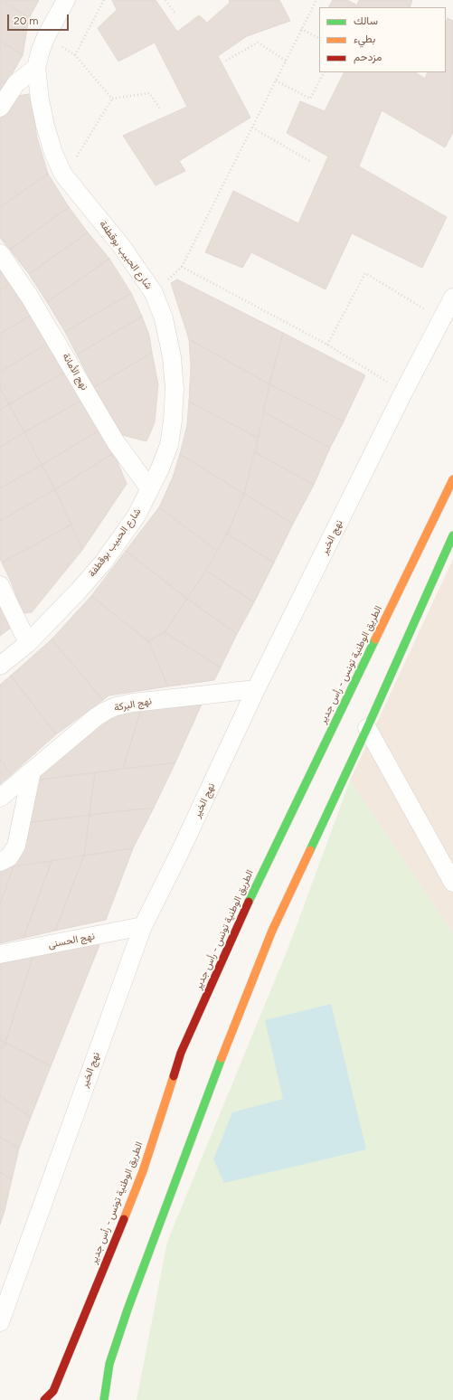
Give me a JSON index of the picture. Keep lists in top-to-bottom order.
{
  "streets": {
    "main road": ["الطريق الوطنية تونس - رأس جدير"],
    "street": [
      "شارع الحبيب بوقطفة",
      "نهج الأمانة",
      "نهج الخير",
      "نهج البركة",
      "نهج الحسنى"
    ]
  },
  "crossings": [
    ["شارع الحبيب بوقطفة", "نهج الأمانة"],
    ["نهج الخير", "نهج البركة"],
    ["نهج الخير", "نهج الحسنى"]
  ],
  "legend": ["سالك", "بطيء", "مزدحم"],
  "scale_bar": "20 m"
}
